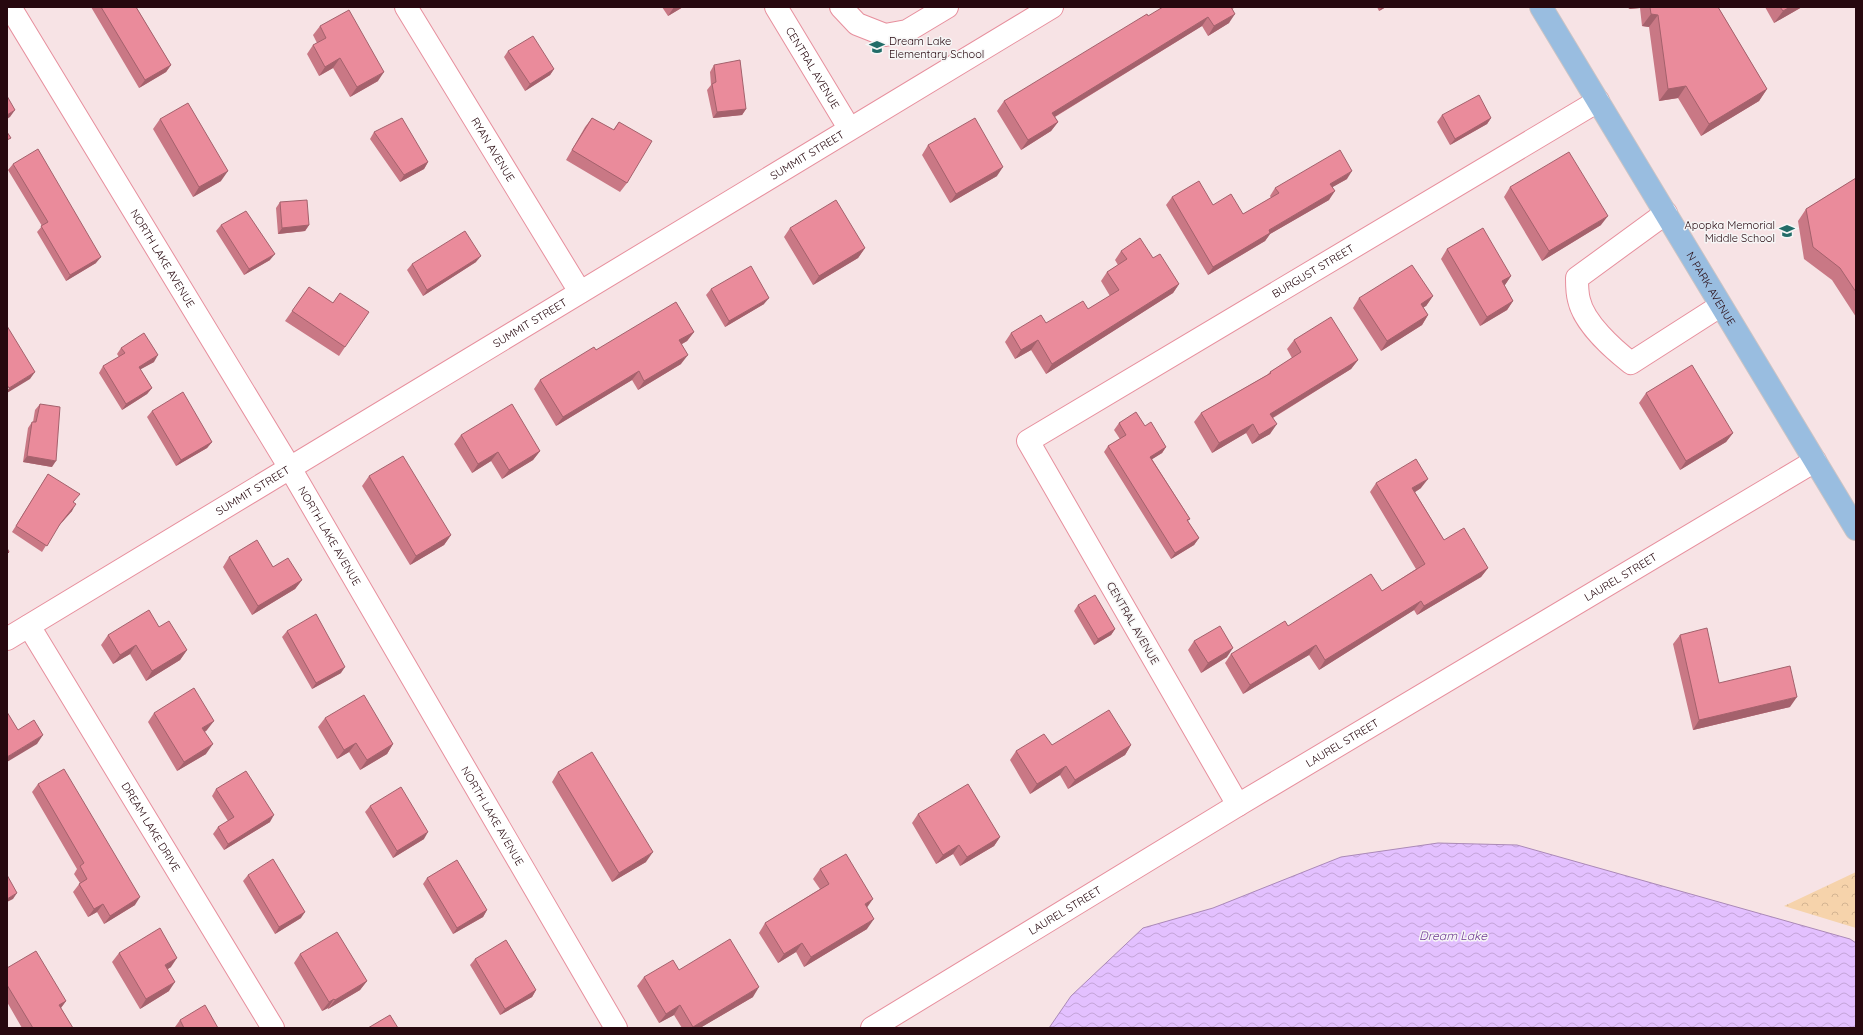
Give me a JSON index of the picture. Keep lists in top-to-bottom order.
{
  "streets": {
    "main road": ["N PARK AVENUE"],
    "street": [
      "CENTRAL AVENUE",
      "RYAN AVENUE",
      "SUMMIT STREET",
      "NORTH LAKE AVENUE",
      "BURGUST STREET",
      "LAUREL STREET",
      "DREAM LAKE DRIVE"
    ]
  },
  "crossings": [
    ["CENTRAL AVENUE", "SUMMIT STREET"],
    ["CENTRAL AVENUE", "BURGUST STREET"],
    ["CENTRAL AVENUE", "LAUREL STREET"],
    ["RYAN AVENUE", "SUMMIT STREET"],
    ["SUMMIT STREET", "NORTH LAKE AVENUE"],
    ["SUMMIT STREET", "DREAM LAKE DRIVE"],
    ["BURGUST STREET", "N PARK AVENUE"],
    ["N PARK AVENUE", "LAUREL STREET"]
  ],
  "water": ["Dream Lake"],
  "places": {
    "school or university": ["Dream Lake Elementary School", "Apopka Memorial Middle School"]
  }
}
